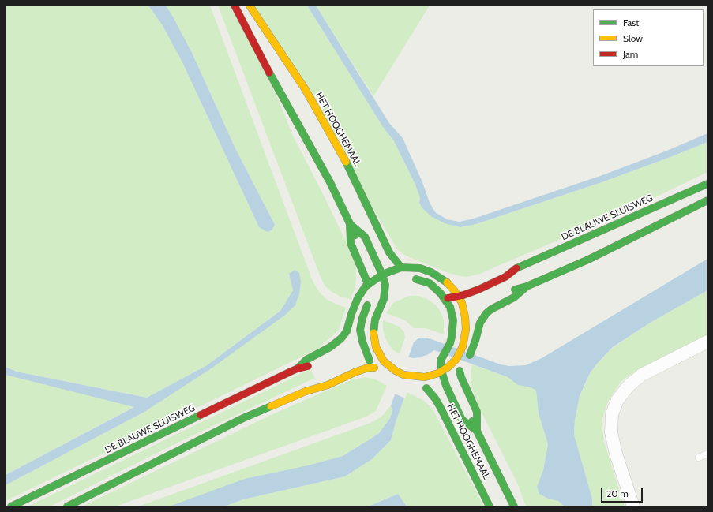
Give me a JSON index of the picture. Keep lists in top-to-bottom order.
{
  "streets": {
    "main road": ["HET HOOGHEMAAL", "DE BLAUWE SLUISWEG"]
  },
  "legend": ["Fast", "Slow", "Jam"],
  "scale_bar": "20 m"
}
